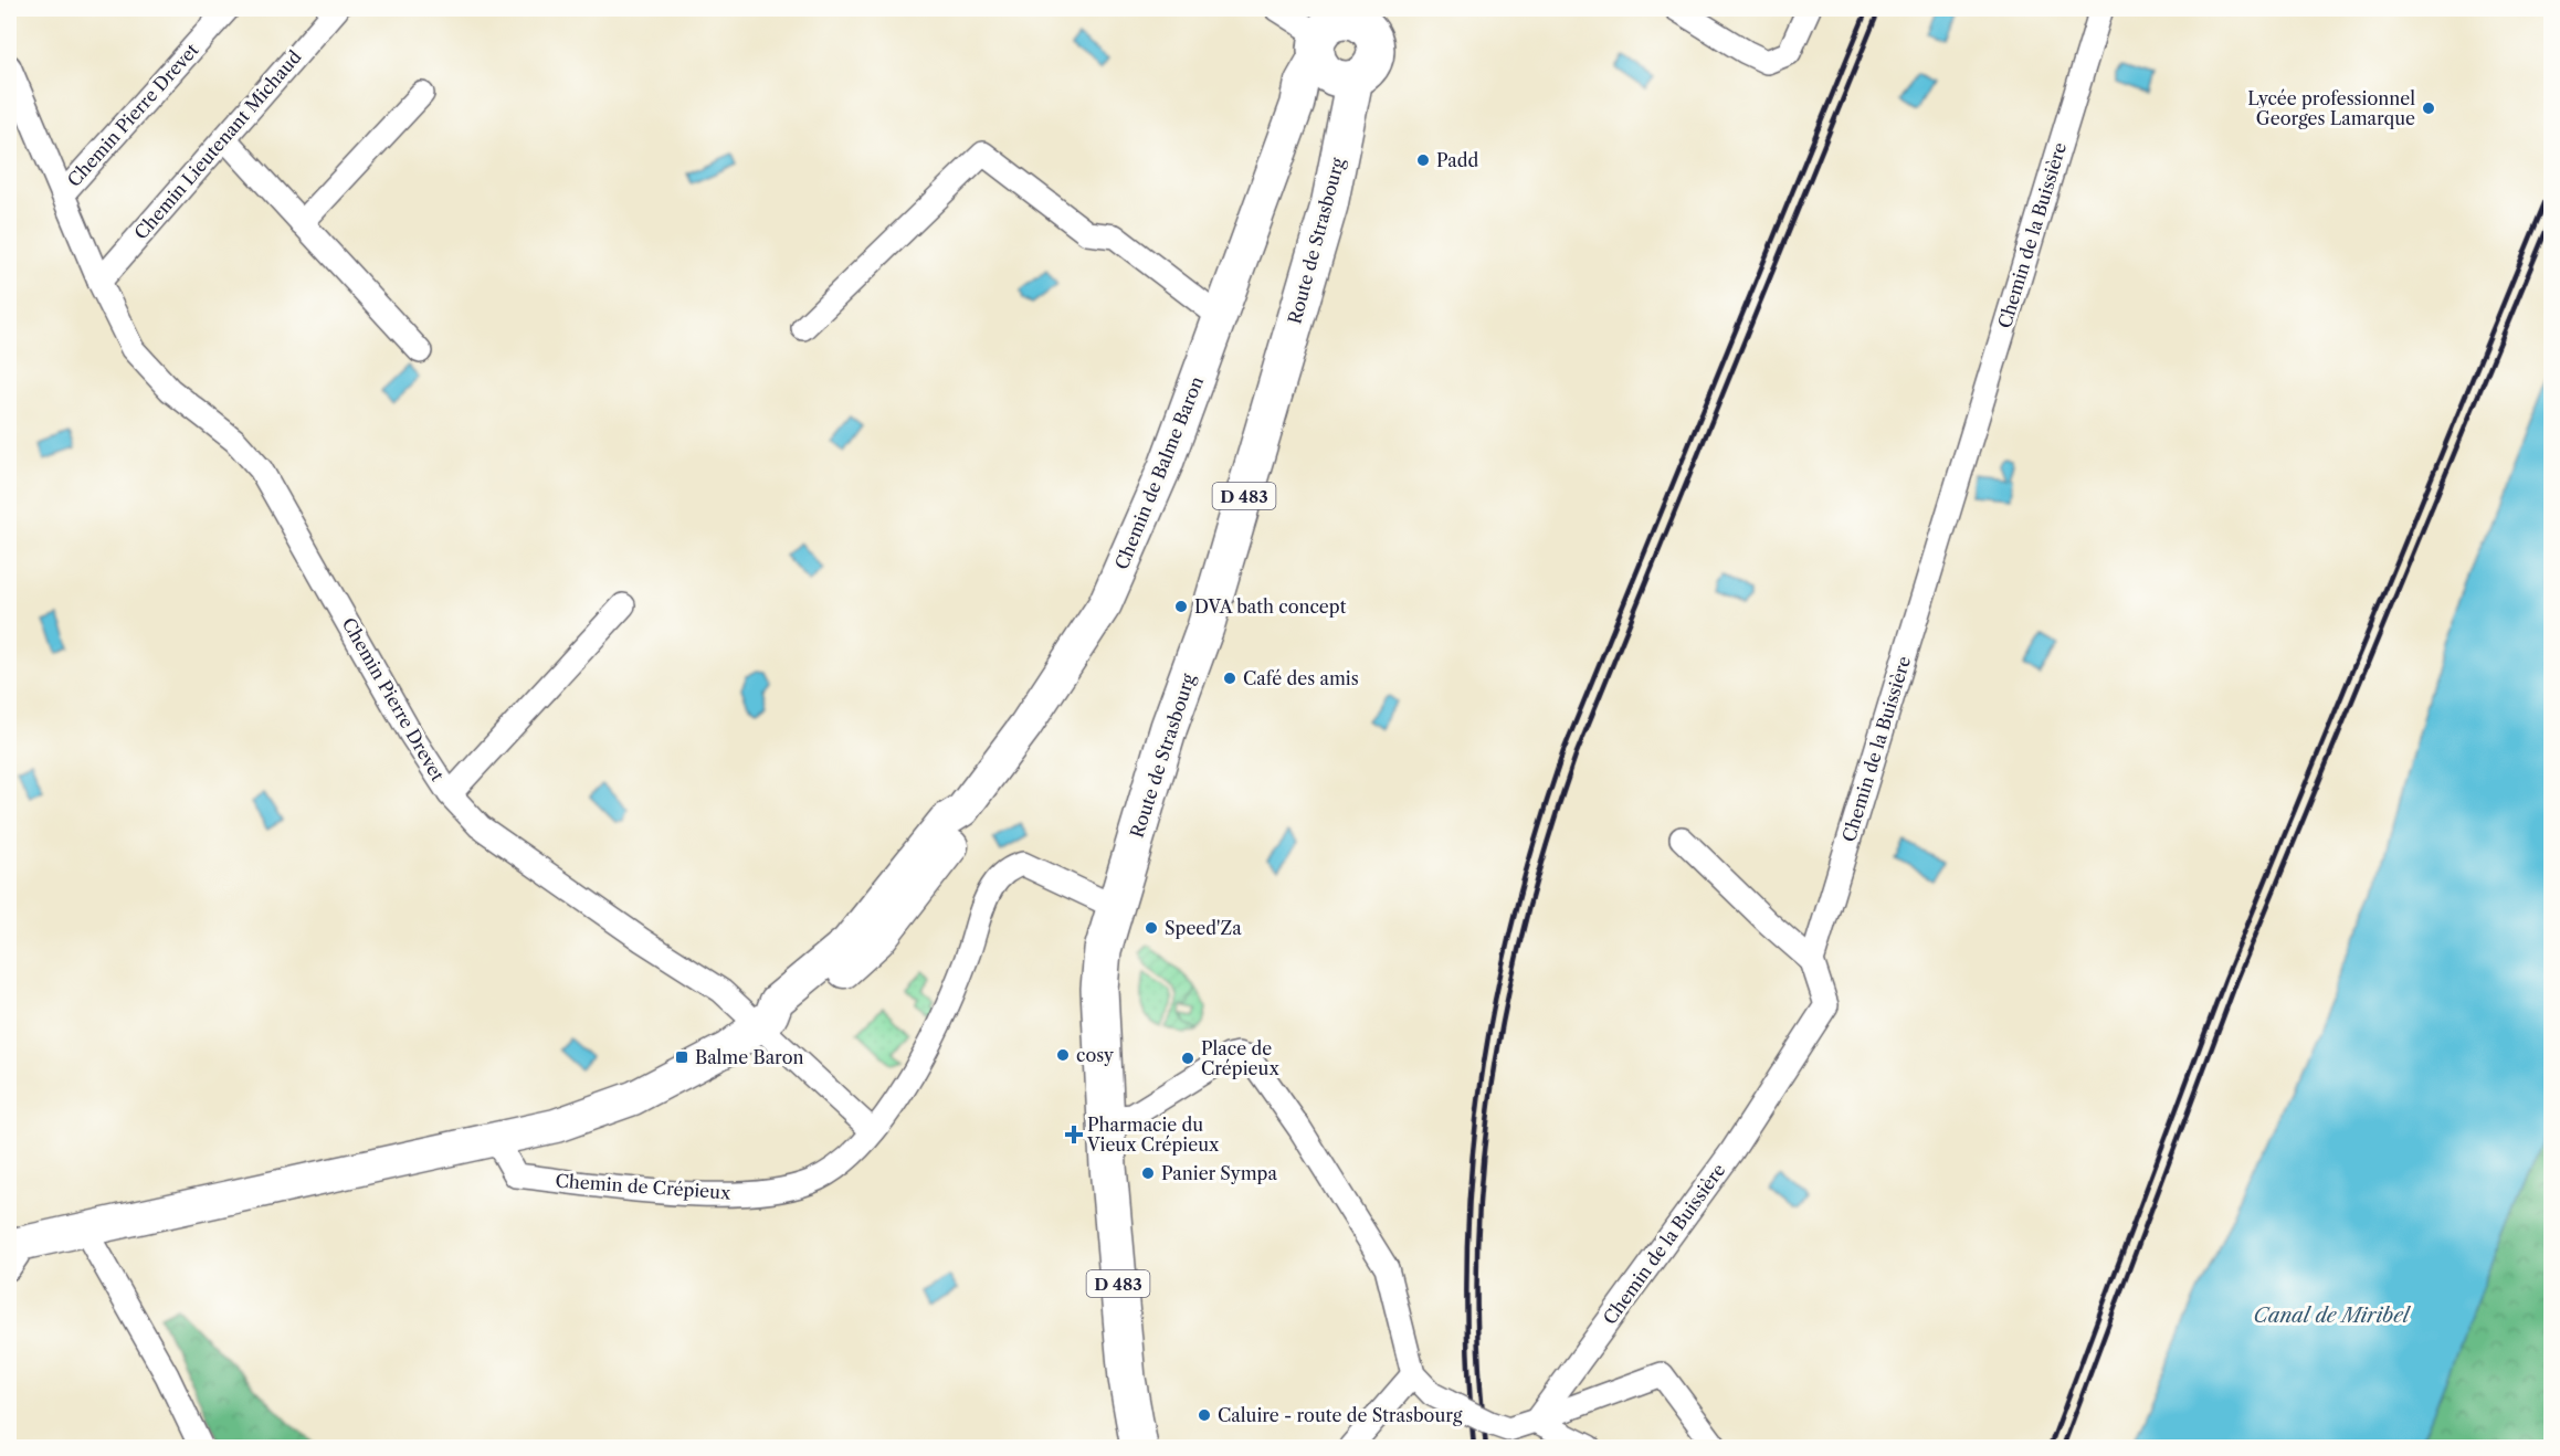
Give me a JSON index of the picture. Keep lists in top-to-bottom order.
{
  "streets": {
    "main road": ["Route de Strasbourg", "D 483"],
    "street": [
      "Chemin Pierre Drevet",
      "Chemin Lieutenant Michaud",
      "Chemin de la Buissière",
      "Chemin de Balme Baron",
      "Chemin de Crépieux"
    ]
  },
  "crossings": [
    ["Chemin Pierre Drevet", "Chemin Lieutenant Michaud"],
    ["Chemin Pierre Drevet", "Chemin de Balme Baron"],
    ["Chemin Pierre Drevet", "Chemin de Crépieux"],
    ["Route de Strasbourg", "Chemin de Balme Baron"],
    ["Route de Strasbourg", "Chemin de Crépieux"],
    ["Chemin de Balme Baron", "Chemin de Crépieux"]
  ],
  "water": ["Canal de Miribel"],
  "places": {
    "other": [
      "Lycée professionnel Georges Lamarque",
      "Padd",
      "DVA bath concept",
      "Café des amis",
      "Speed'Za",
      "cosy",
      "Place de Crépieux",
      "Panier Sympa",
      "Caluire - route de Strasbourg"
    ],
    "transit": ["Balme Baron"],
    "health": ["Pharmacie du Vieux Crépieux"]
  }
}
